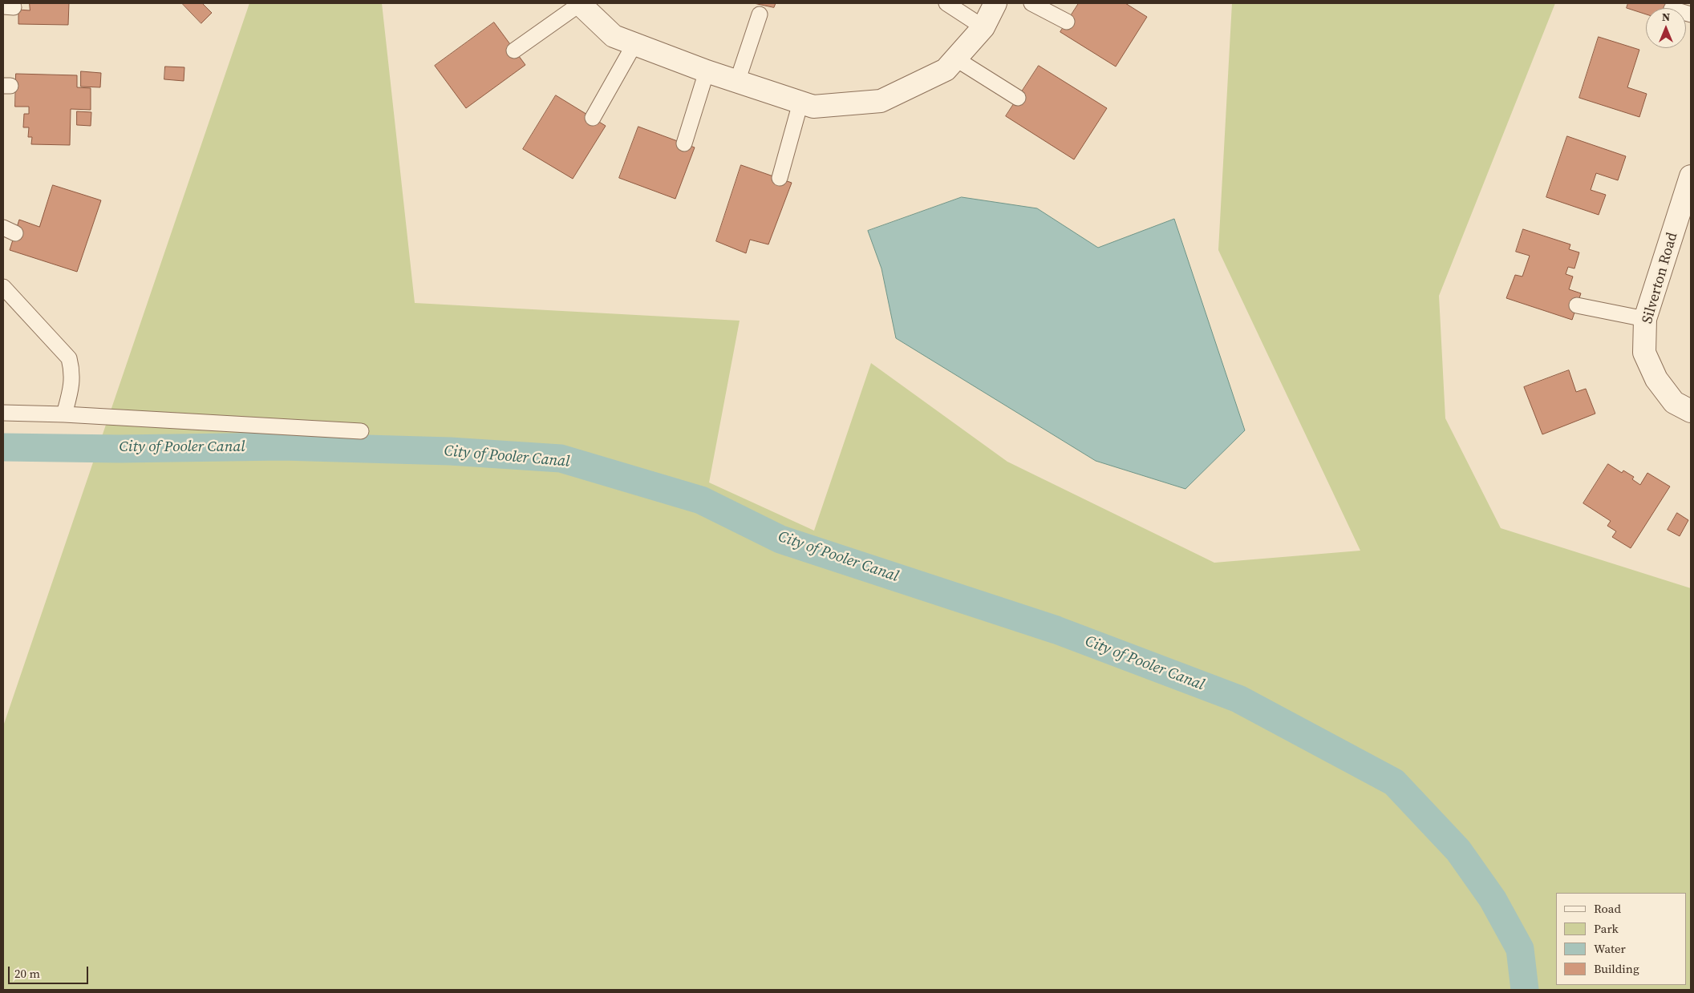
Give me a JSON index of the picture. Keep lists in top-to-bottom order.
{
  "streets": {
    "street": ["Silverton Road"]
  },
  "water": ["City of Pooler Canal"],
  "legend": [
    "Road",
    "Park",
    "Water",
    "Building"
  ],
  "scale_bar": "20 m",
  "north": "top"
}
